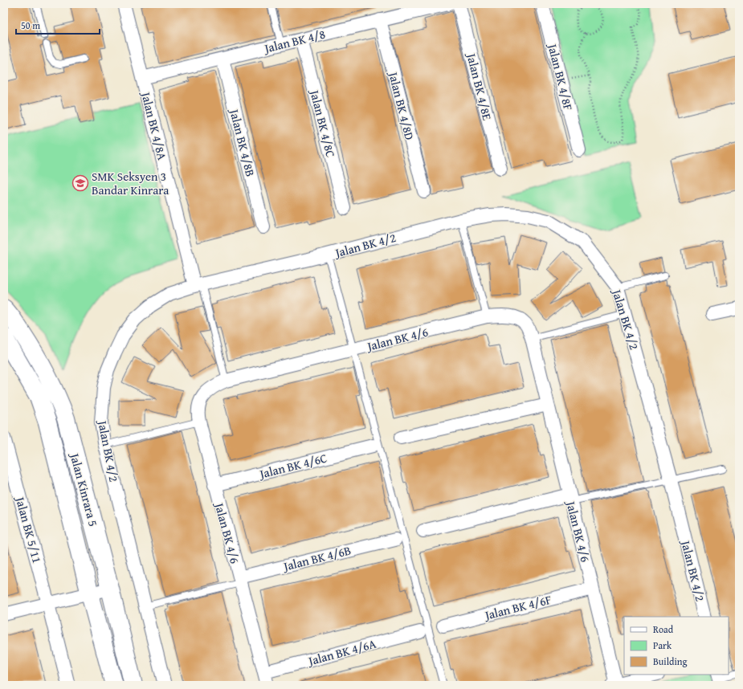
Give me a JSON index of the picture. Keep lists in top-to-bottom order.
{
  "streets": {
    "main road": ["Jalan Kinrara 5"],
    "street": [
      "Jalan BK 4/8",
      "Jalan BK 4/8F",
      "Jalan BK 4/8E",
      "Jalan BK 4/8D",
      "Jalan BK 4/8C",
      "Jalan BK 4/8A",
      "Jalan BK 4/8B",
      "Jalan BK 4/2",
      "Jalan BK 4/6",
      "Jalan BK 4/6C",
      "Jalan BK 5/11",
      "Jalan BK 4/6B",
      "Jalan BK 4/6F",
      "Jalan BK 4/6A"
    ]
  },
  "crossings": [
    ["Jalan BK 4/8", "Jalan BK 4/8D"],
    ["Jalan BK 4/8", "Jalan BK 4/8C"],
    ["Jalan BK 4/8", "Jalan BK 4/8A"],
    ["Jalan BK 4/8", "Jalan BK 4/8B"],
    ["Jalan BK 4/8A", "Jalan BK 4/2"],
    ["Jalan BK 4/6", "Jalan BK 4/6C"],
    ["Jalan BK 4/6", "Jalan BK 4/6B"],
    ["Jalan BK 4/6", "Jalan BK 4/6F"],
    ["Jalan BK 4/6", "Jalan BK 4/6A"]
  ],
  "places": {
    "school or university": ["SMK Seksyen 3 Bandar Kinrara"]
  },
  "legend": ["Road", "Park", "Building"],
  "scale_bar": "50 m"
}
